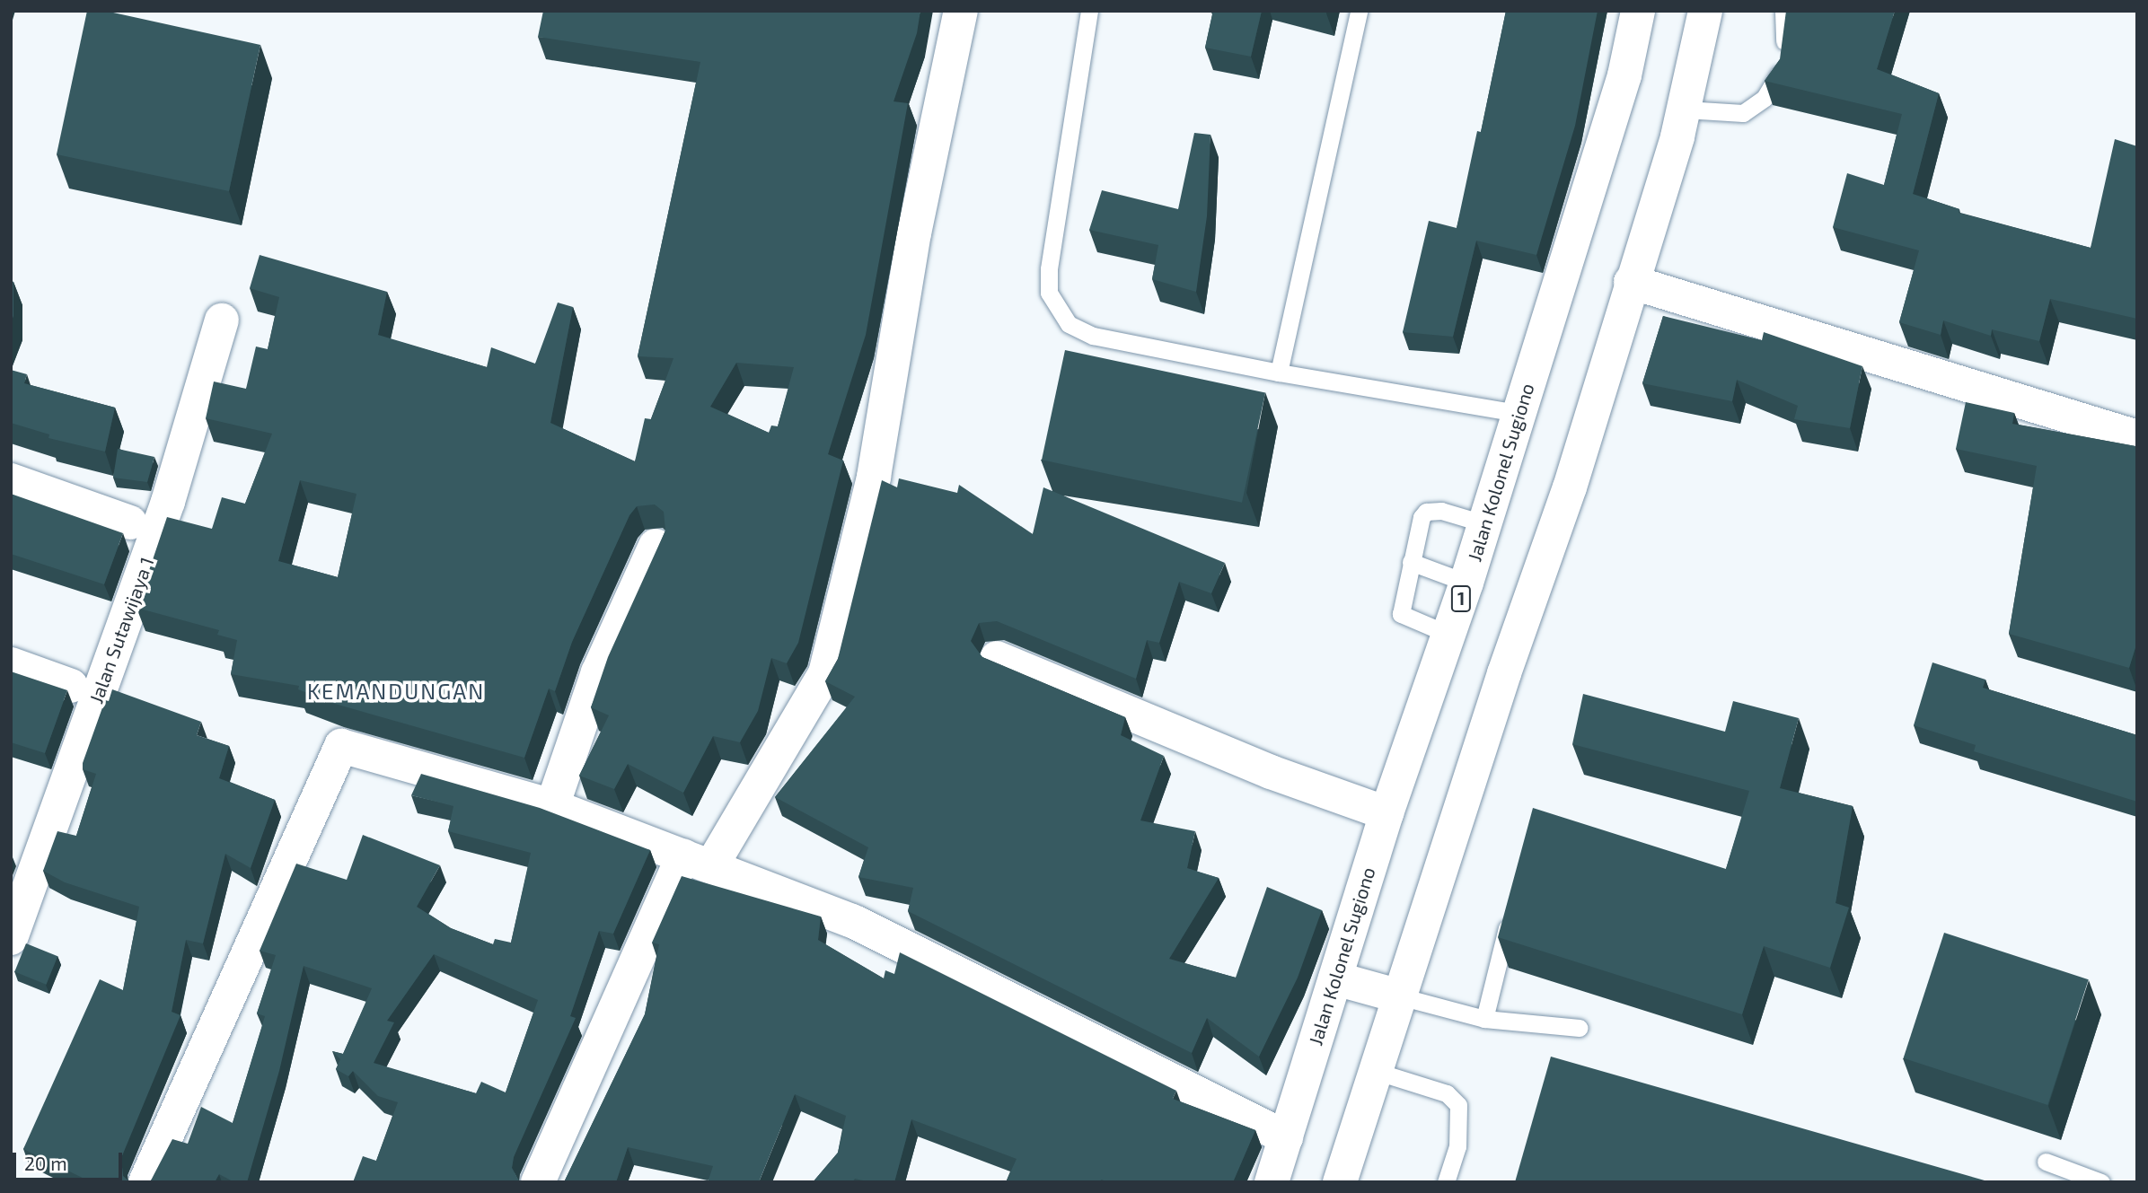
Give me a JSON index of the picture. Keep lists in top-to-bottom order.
{
  "streets": {
    "main road": ["Jalan Kolonel Sugiono", "1", "Jalan Sutawijaya 1"]
  },
  "districts": ["KEMANDUNGAN"],
  "scale_bar": "20 m"
}
